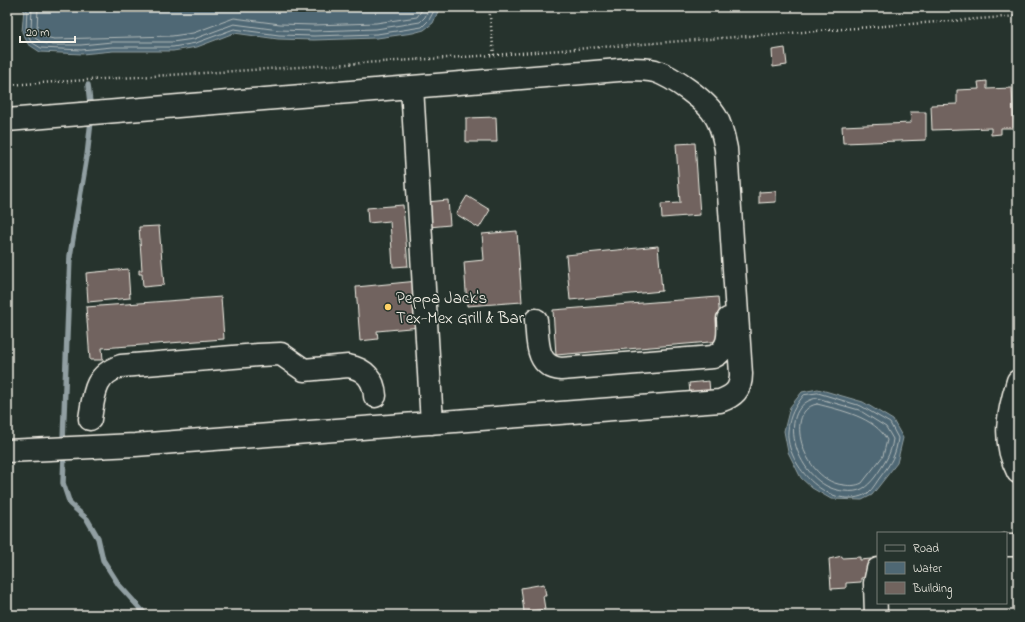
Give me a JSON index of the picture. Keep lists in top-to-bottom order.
{
  "places": ["Peppa Jack's Tex-Mex Grill & Bar"],
  "legend": ["Road", "Water", "Building"],
  "scale_bar": "20 m"
}
